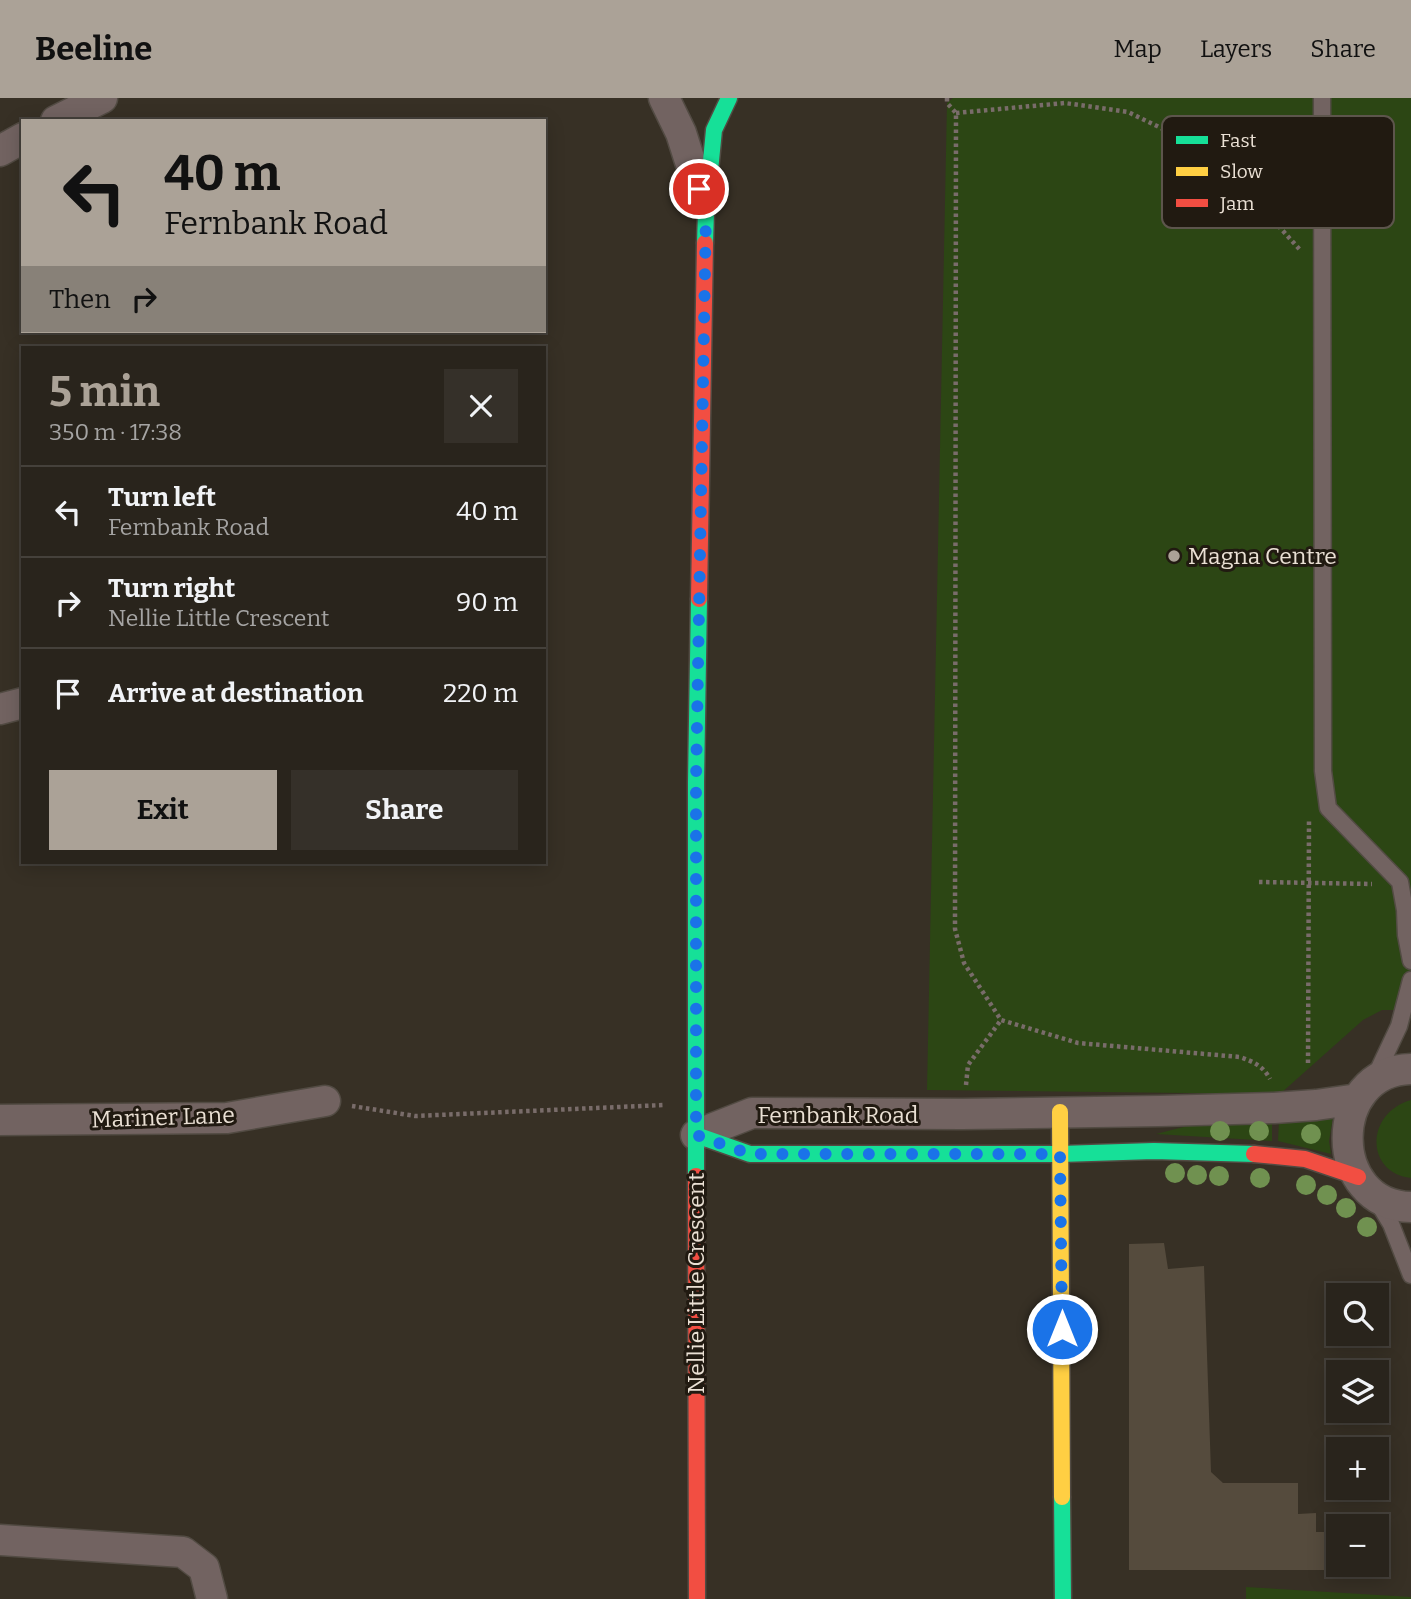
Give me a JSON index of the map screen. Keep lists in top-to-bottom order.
{
  "streets": {
    "street": ["Fernbank Road", "Mariner Lane", "Nellie Little Crescent"]
  },
  "crossings": [
    ["Fernbank Road", "Nellie Little Crescent"]
  ],
  "places": ["Magna Centre"],
  "legend": ["Fast", "Slow", "Jam"],
  "page": {
    "header": "Beeline",
    "nav": ["Map", "Layers", "Share"],
    "turn": ["40 m", "Fernbank Road"],
    "then": "Then",
    "heading": ["5 min", "350 m · 17:38"],
    "list": [
      {
        "name": "Turn left",
        "note": "Fernbank Road",
        "value": "40 m"
      },
      {
        "name": "Turn right",
        "note": "Nellie Little Crescent",
        "value": "90 m"
      },
      {
        "name": "Arrive at destination",
        "value": "220 m"
      }
    ],
    "buttons": ["Exit", "Share"],
    "map_buttons": ["+", "−"]
  }
}
